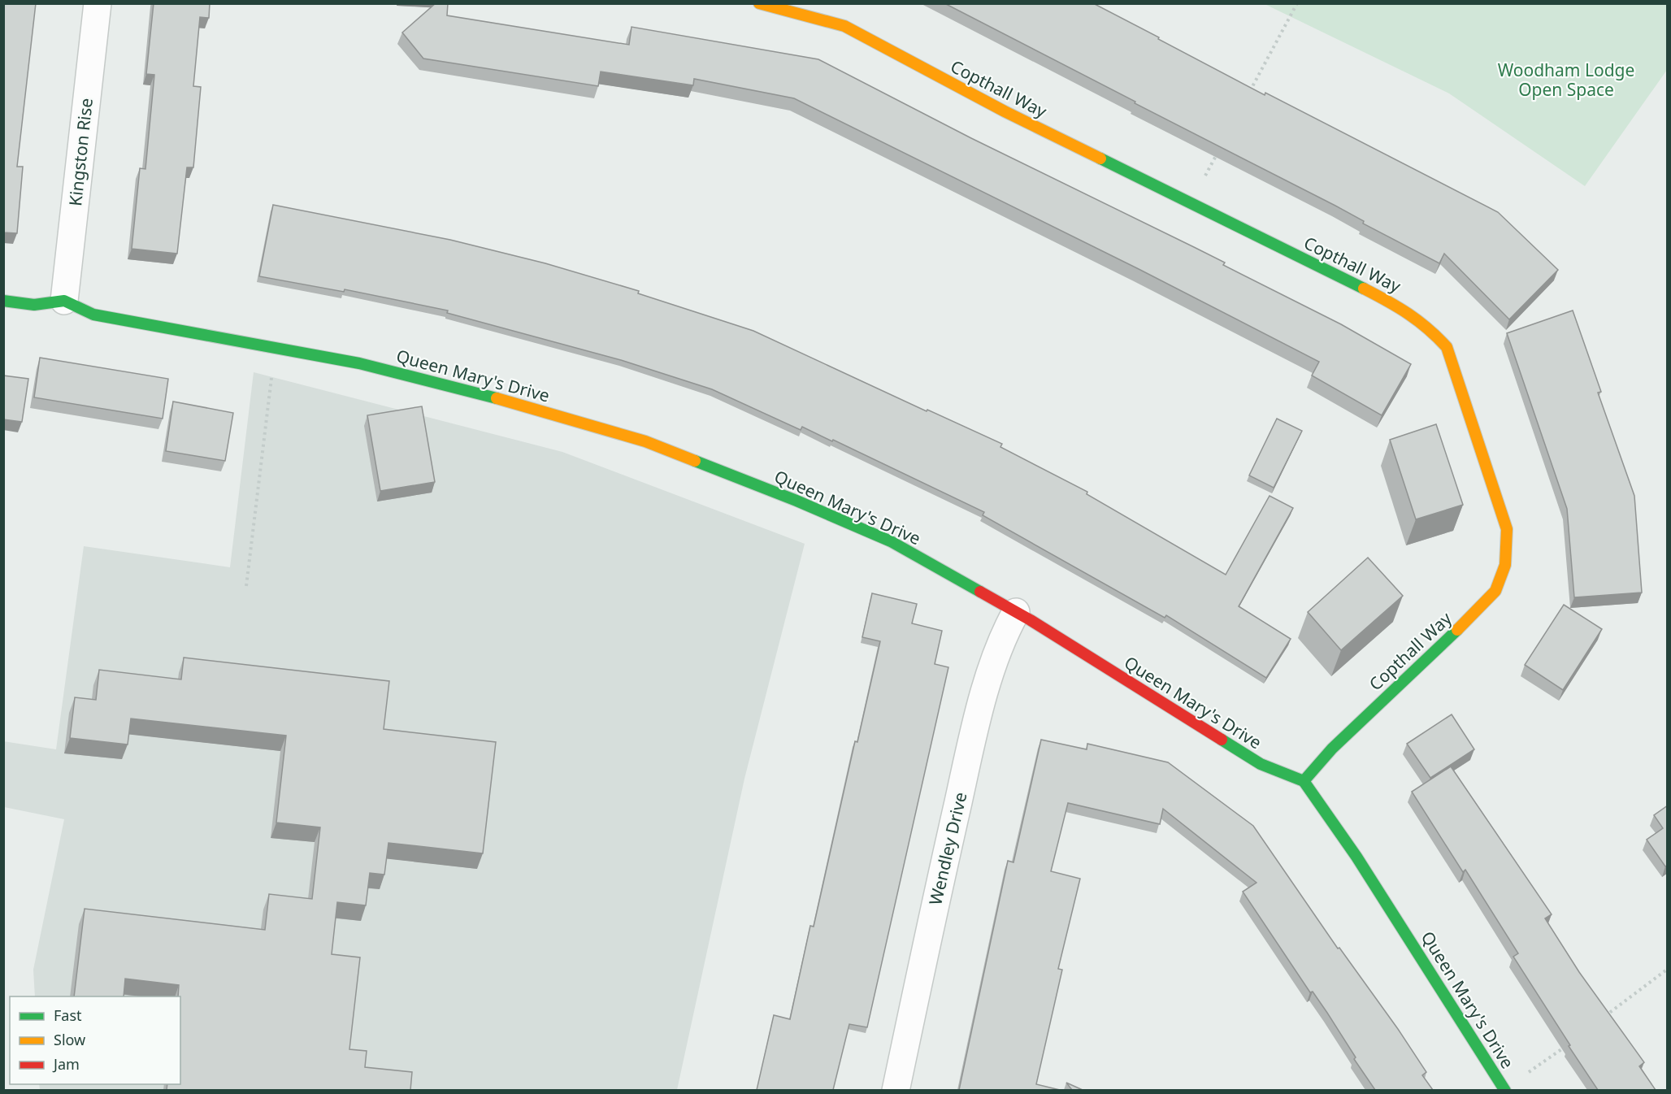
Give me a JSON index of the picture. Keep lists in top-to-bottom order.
{
  "streets": {
    "street": [
      "Copthall Way",
      "Kingston Rise",
      "Queen Mary's Drive",
      "Wendley Drive"
    ]
  },
  "crossings": [
    ["Copthall Way", "Queen Mary's Drive"],
    ["Kingston Rise", "Queen Mary's Drive"],
    ["Queen Mary's Drive", "Wendley Drive"]
  ],
  "parks": ["Woodham Lodge Open Space"],
  "legend": ["Fast", "Slow", "Jam"]
}
